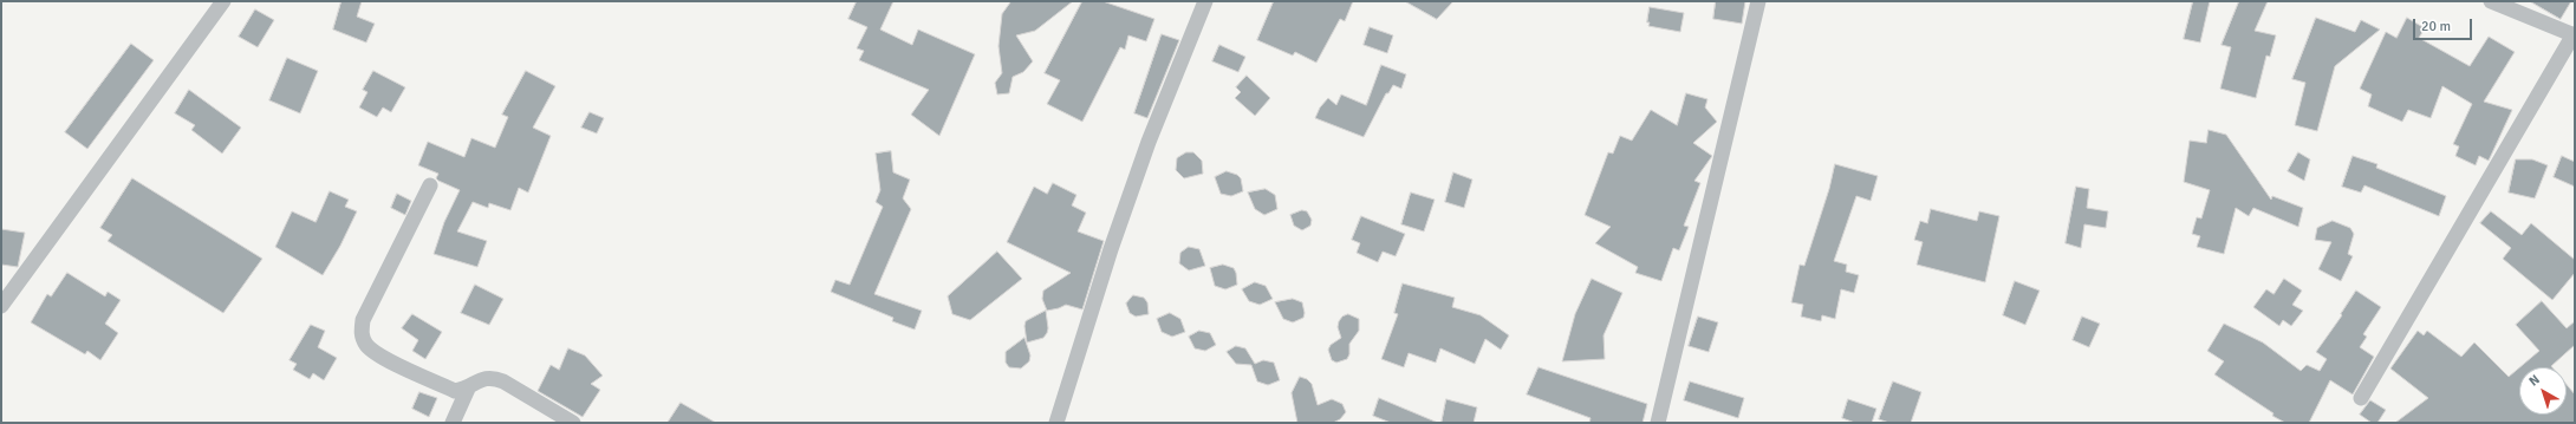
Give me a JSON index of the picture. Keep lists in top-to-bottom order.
{
  "scale_bar": "20 m",
  "north": "top left"
}
